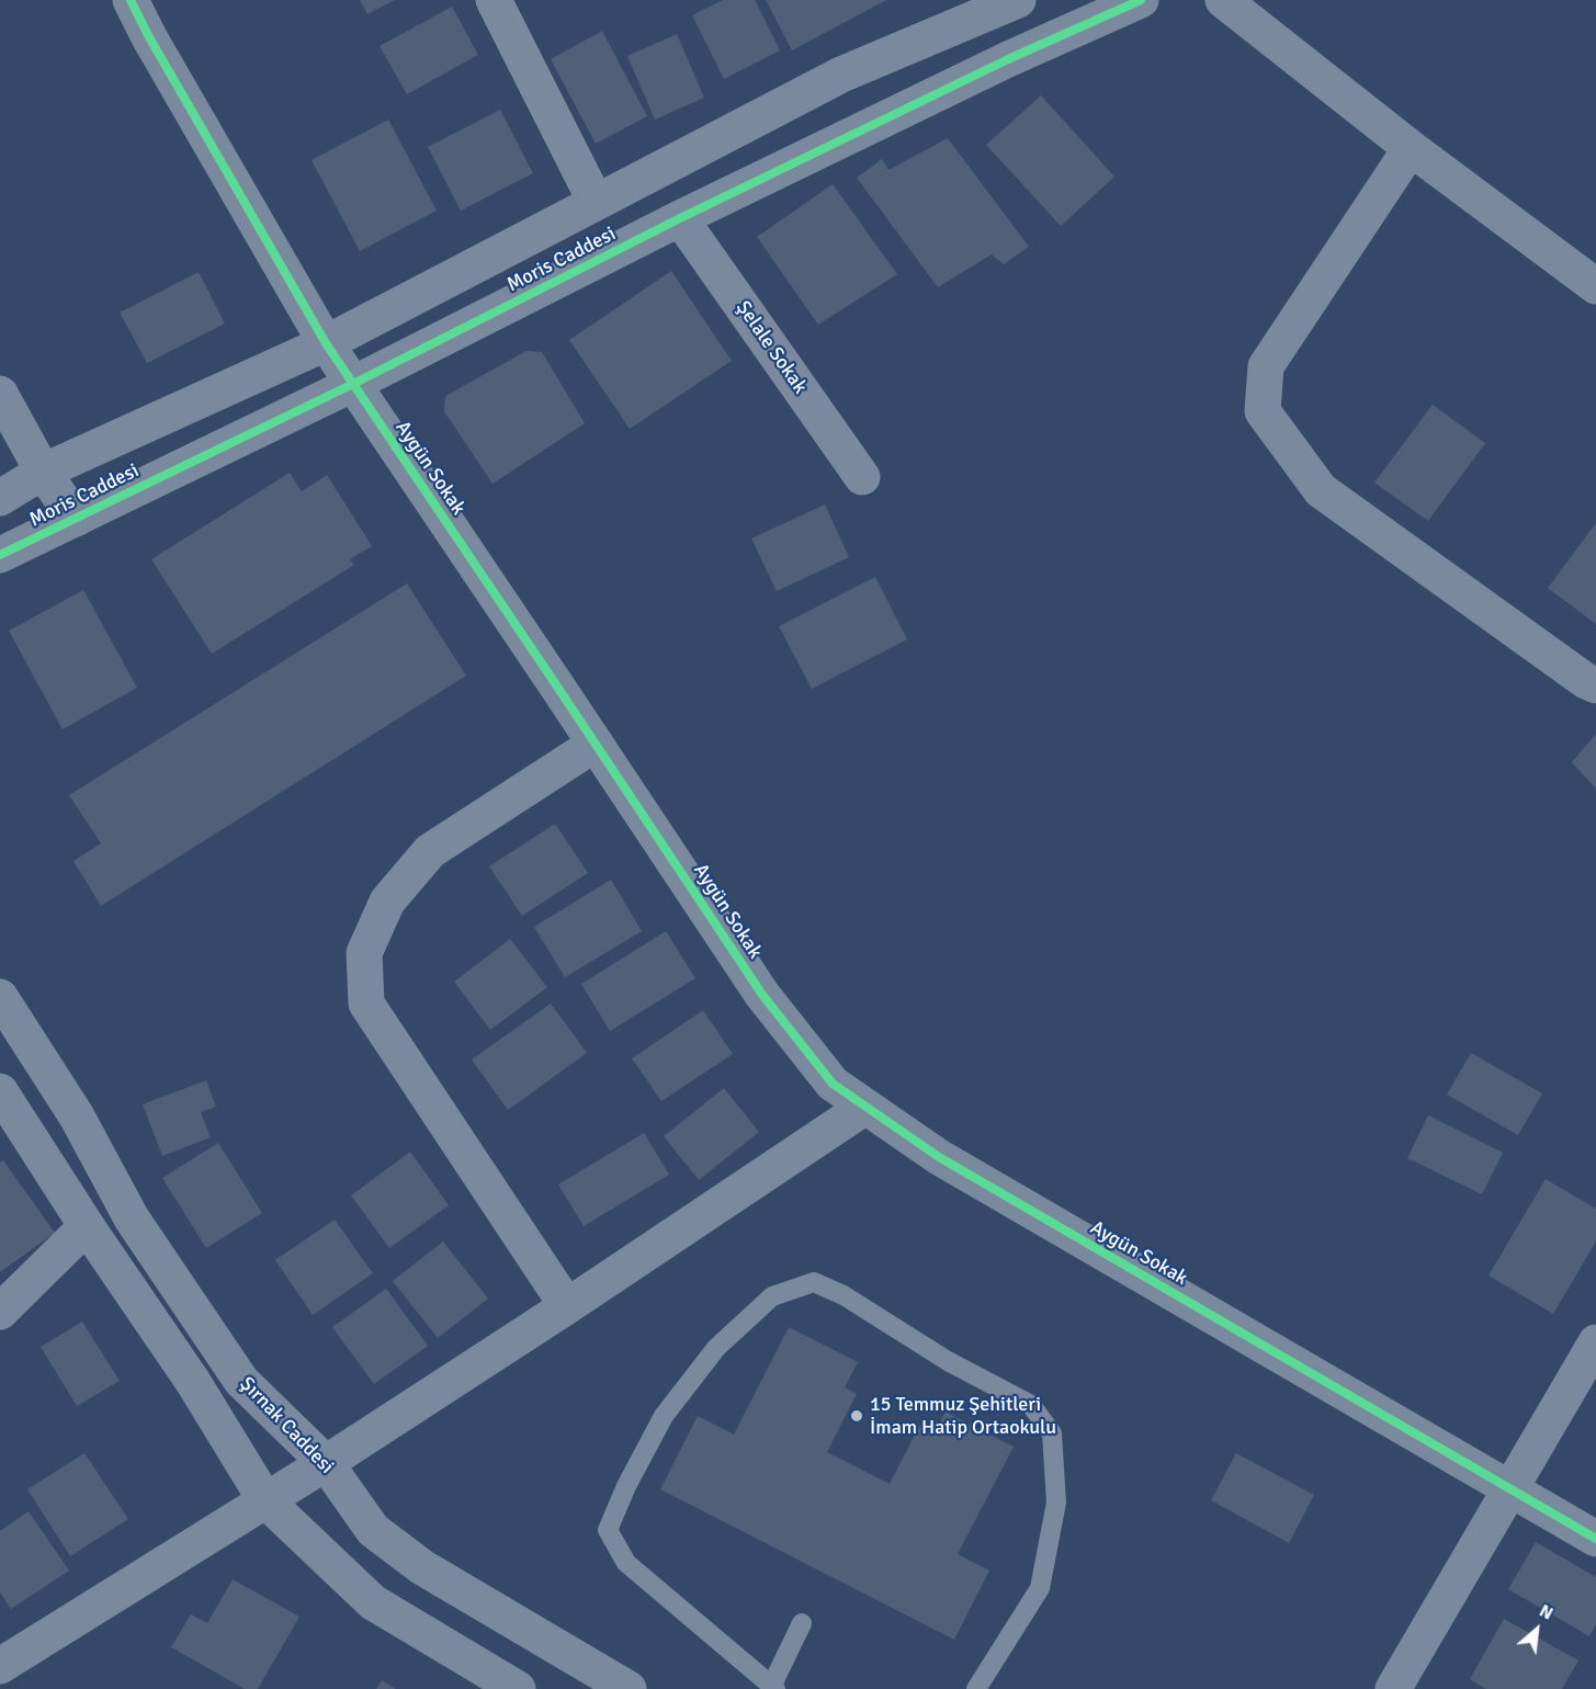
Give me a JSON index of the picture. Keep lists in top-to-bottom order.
{
  "streets": {
    "street": [
      "Moris Caddesi",
      "Şelale Sokak",
      "Aygün Sokak",
      "Şırnak Caddesi"
    ]
  },
  "crossings": [
    ["Moris Caddesi", "Şelale Sokak"],
    ["Moris Caddesi", "Aygün Sokak"]
  ],
  "places": ["15 Temmuz Şehitleri İmam Hatip Ortaokulu"],
  "north": "top right"
}
